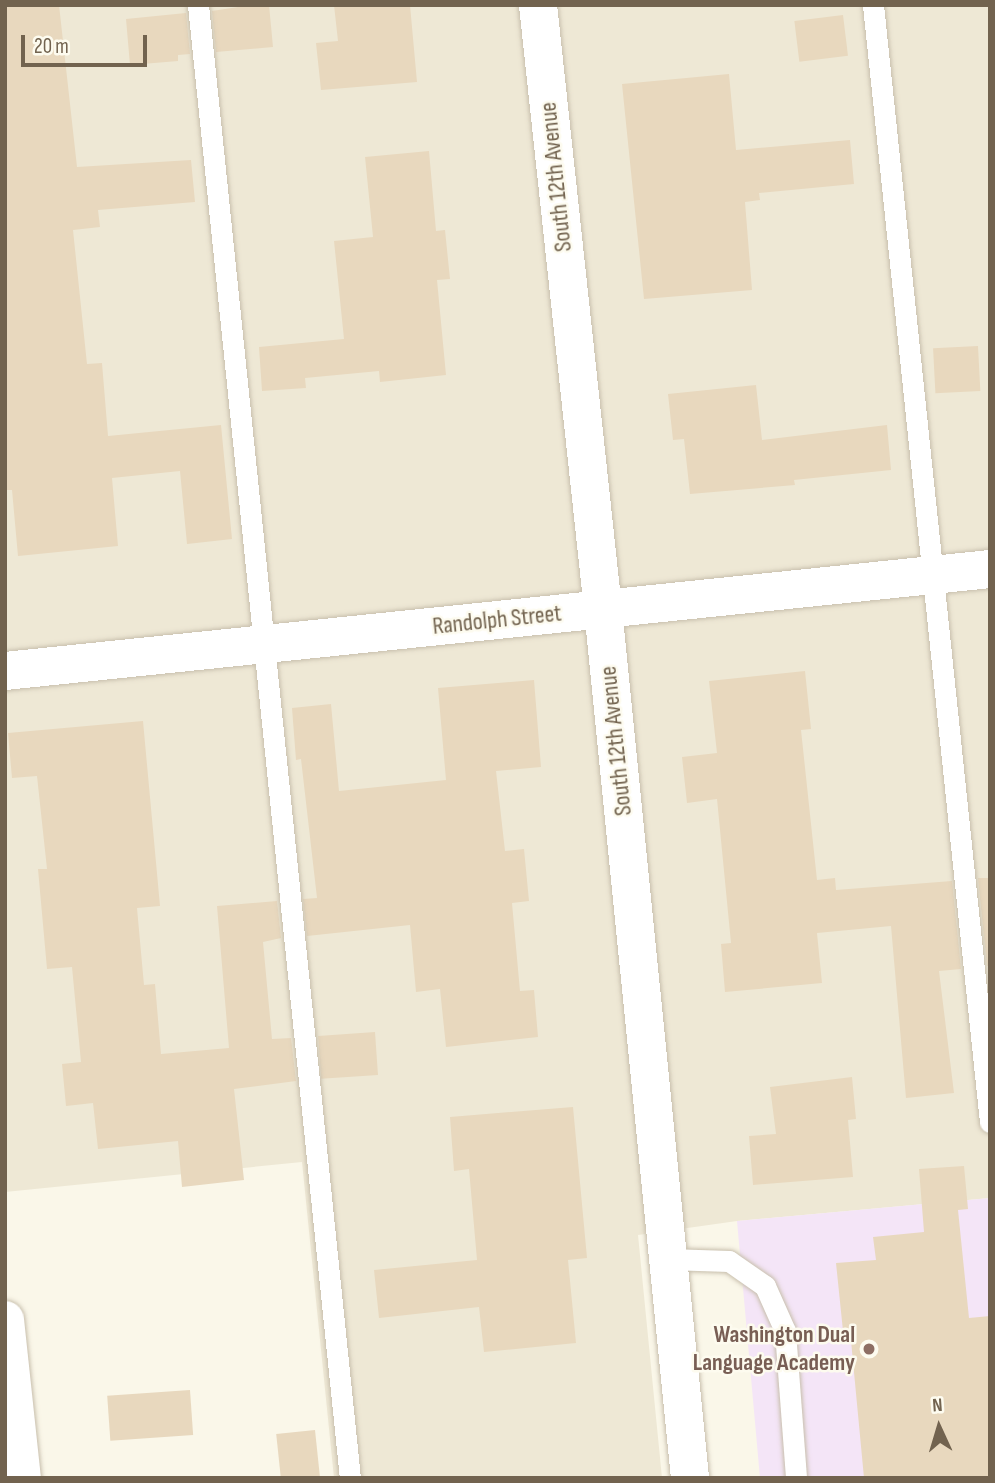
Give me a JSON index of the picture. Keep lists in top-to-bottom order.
{
  "streets": {
    "street": ["South 12th Avenue", "Randolph Street"]
  },
  "crossings": [
    ["South 12th Avenue", "Randolph Street"]
  ],
  "places": ["Washington Dual Language Academy"],
  "scale_bar": "20 m",
  "north": "top"
}
